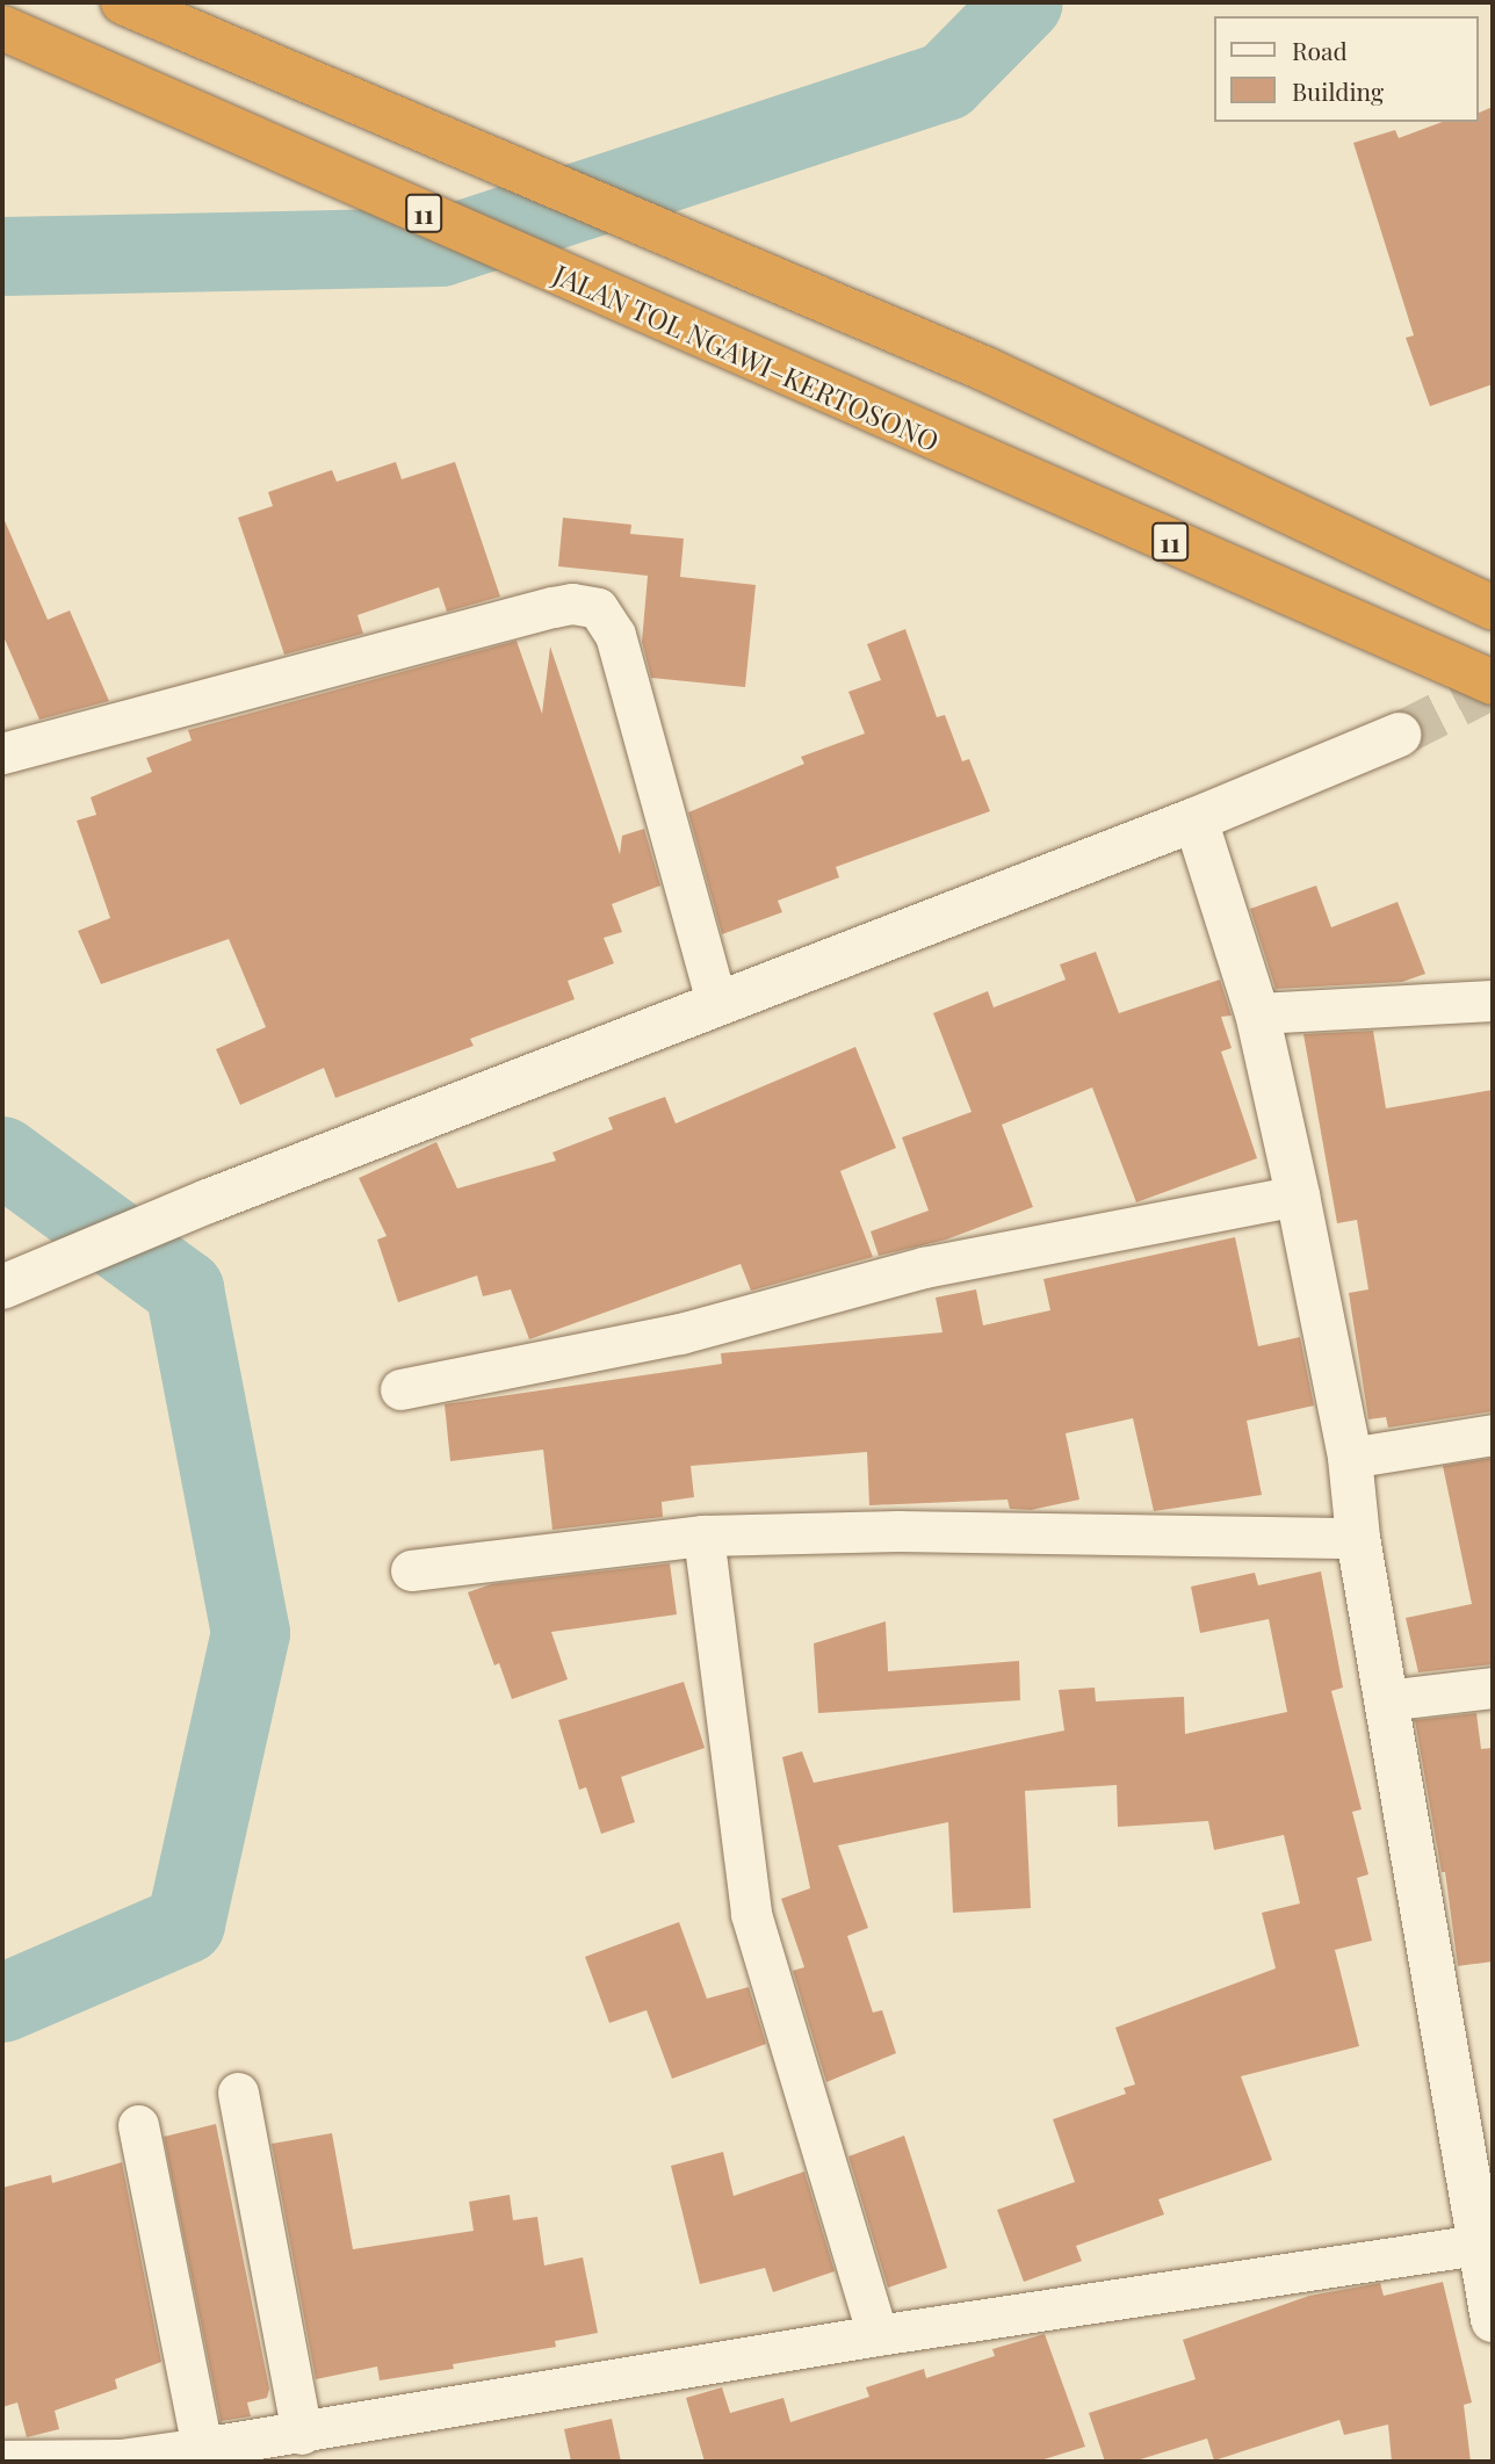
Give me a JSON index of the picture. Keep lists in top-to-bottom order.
{
  "streets": {
    "highway": ["11", "JALAN TOL NGAWI–KERTOSONO"]
  },
  "legend": ["Road", "Building"]
}
